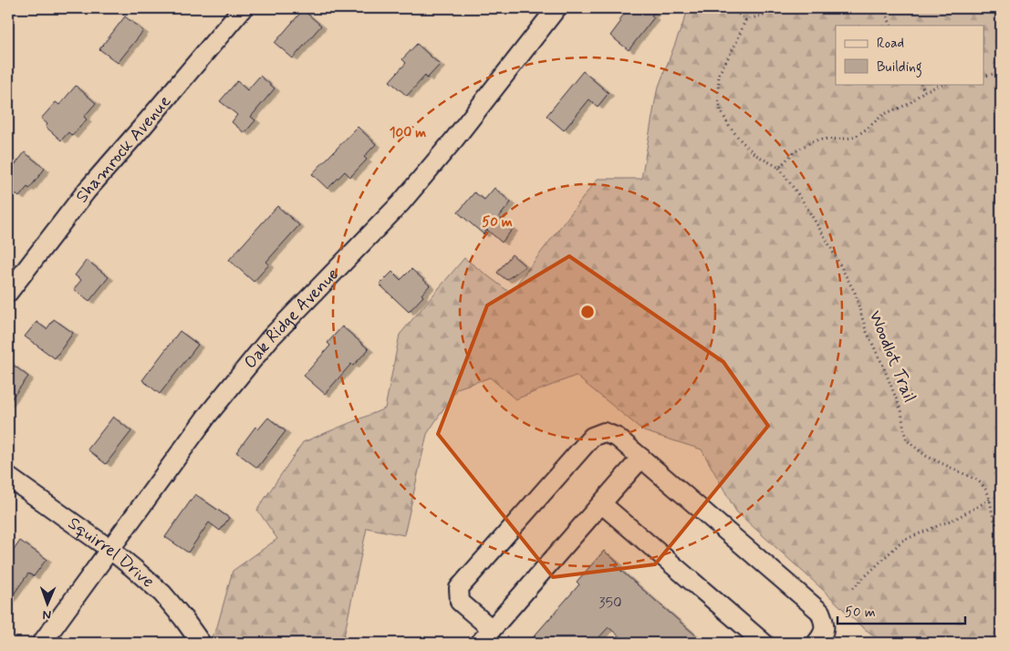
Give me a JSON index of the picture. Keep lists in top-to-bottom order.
{
  "streets": {
    "street": ["Shamrock Avenue", "Oak Ridge Avenue", "Squirrel Drive"],
    "path": ["Woodlot Trail"]
  },
  "crossings": [
    ["Oak Ridge Avenue", "Squirrel Drive"]
  ],
  "house_numbers": ["350"],
  "legend": ["Road", "Building"],
  "scale_bar": "50 m",
  "north": "bottom",
  "rings": ["100 m", "50 m"]
}
